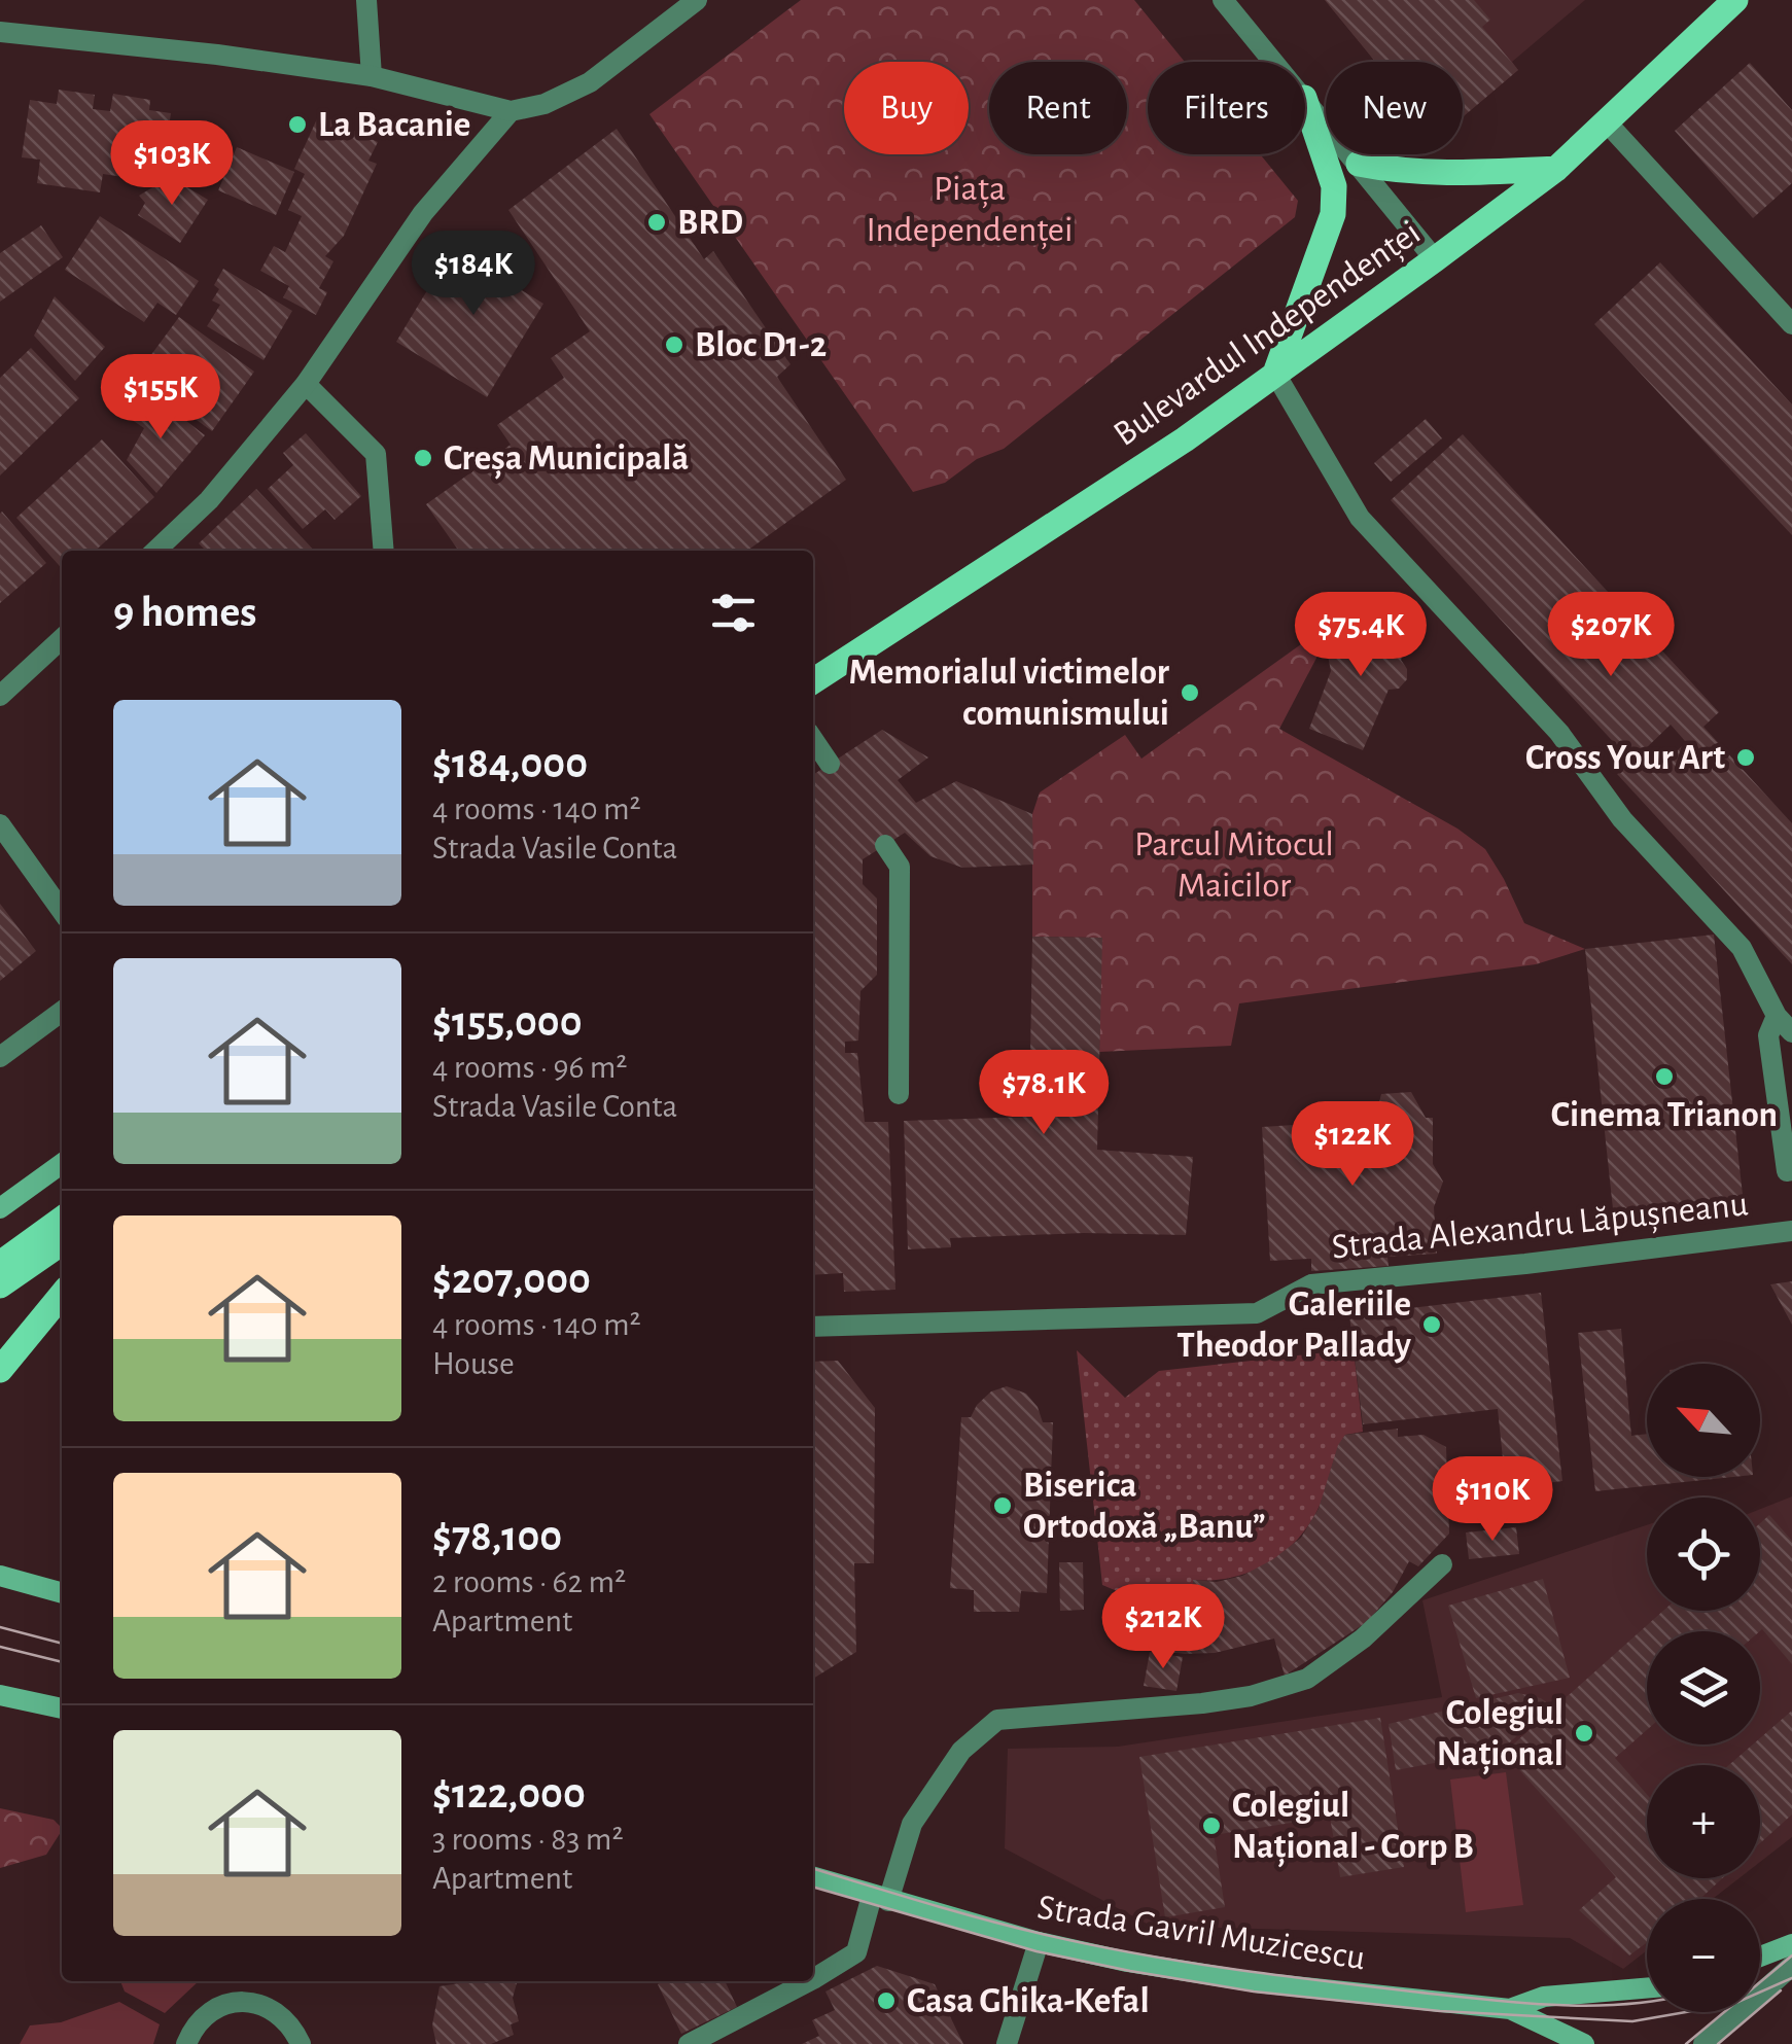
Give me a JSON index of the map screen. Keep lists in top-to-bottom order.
{
  "streets": {
    "main road": ["Bulevardul Independenței", "Strada Gavril Muzicescu"],
    "street": ["Strada Alexandru Lăpușneanu"]
  },
  "parks": ["Piața Independenței", "Parcul Mitocul Maicilor"],
  "places": [
    "La Bacanie",
    "BRD",
    "Bloc D1-2",
    "Creșa Municipală",
    "Memorialul victimelor comunismului",
    "Cross Your Art",
    "Cinema Trianon",
    "Galeriile Theodor Pallady",
    "Biserica Ortodoxă „Banu”",
    "Colegiul Național",
    "Colegiul Național - Corp B",
    "Casa Ghika-Kefal"
  ],
  "north": "top left",
  "page": {
    "chip": [
      "Buy",
      "Rent",
      "Filters",
      "New"
    ],
    "price": [
      "$103K",
      "$184K",
      "$155K",
      "$75.4K",
      "$207K",
      "$78.1K",
      "$122K",
      "$110K",
      "$212K"
    ],
    "heading": "9 homes",
    "list": [
      {
        "name": "$184,000",
        "note": "4 rooms · 140 m² · Strada Vasile Conta"
      },
      {
        "name": "$155,000",
        "note": "4 rooms · 96 m² · Strada Vasile Conta"
      },
      {
        "name": "$207,000",
        "note": "4 rooms · 140 m² · House"
      },
      {
        "name": "$78,100",
        "note": "2 rooms · 62 m² · Apartment"
      },
      {
        "name": "$122,000",
        "note": "3 rooms · 83 m² · Apartment"
      }
    ],
    "map_buttons": ["+", "−"]
  }
}
